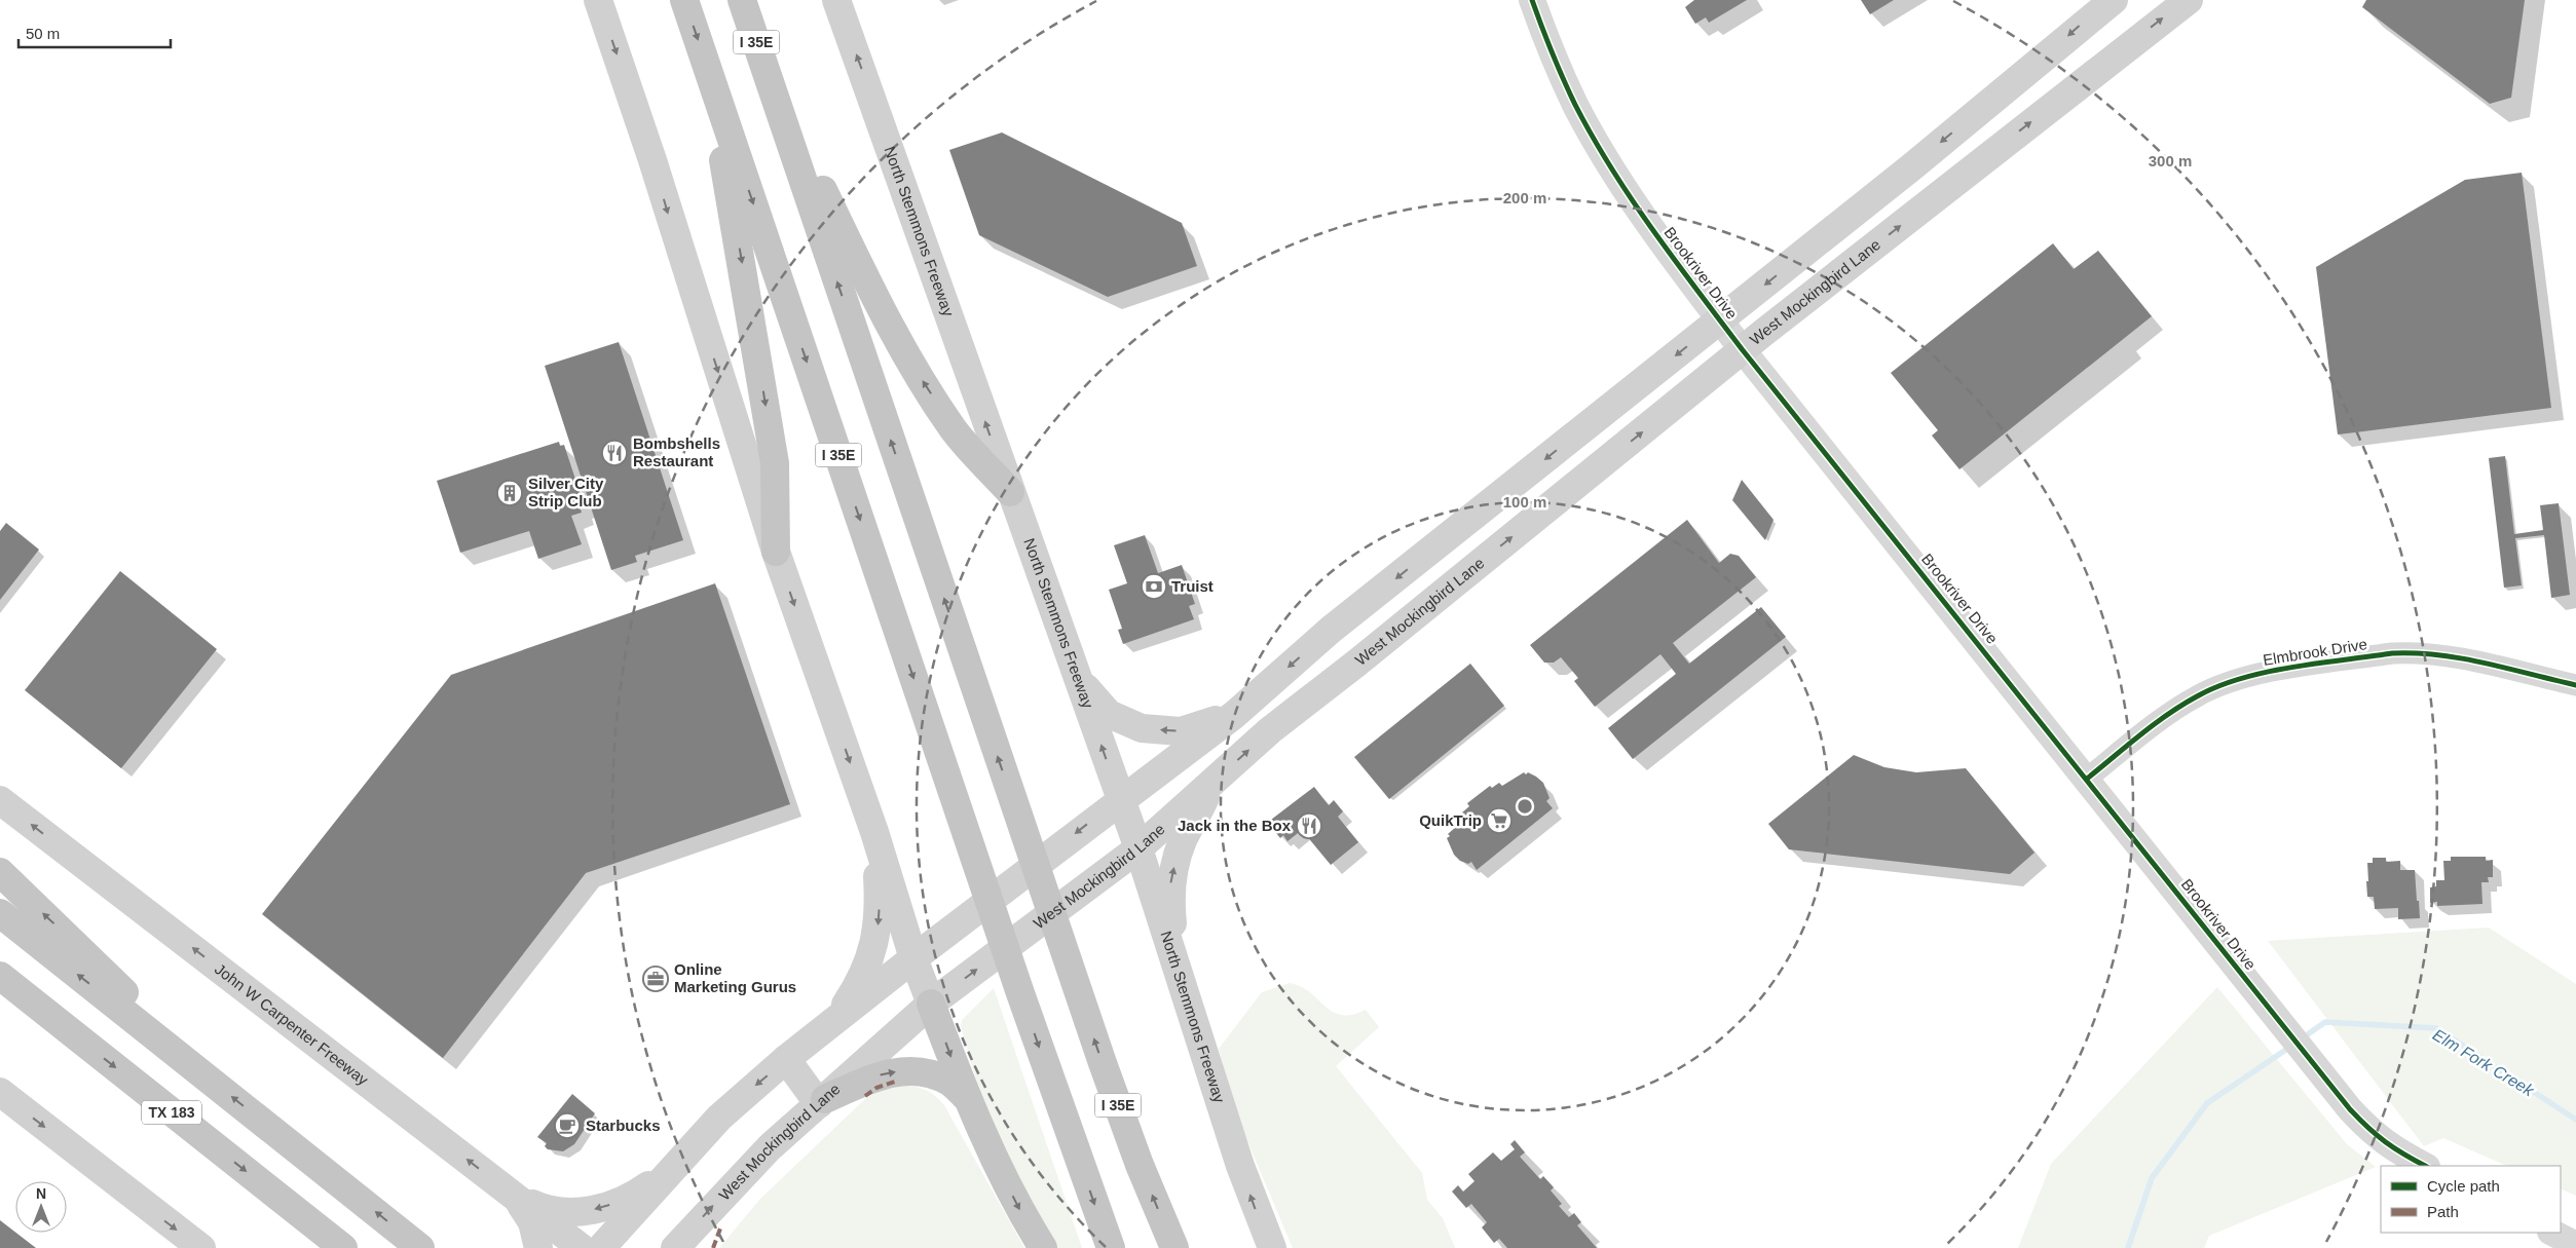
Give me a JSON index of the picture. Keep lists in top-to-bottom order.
{
  "streets": {
    "highway": ["I 35E", "TX 183"],
    "main road": ["North Stemmons Freeway", "West Mockingbird Lane", "John W Carpenter Freeway"],
    "street": ["Brookriver Drive", "Elmbrook Drive"]
  },
  "crossings": [
    ["North Stemmons Freeway", "West Mockingbird Lane"],
    ["Brookriver Drive", "West Mockingbird Lane"],
    ["Brookriver Drive", "Elmbrook Drive"]
  ],
  "water": ["Elm Fork Creek"],
  "places": {
    "restaurant": ["Bombshells Restaurant", "Jack in the Box"],
    "building": ["Silver City Strip Club"],
    "bank": ["Truist"],
    "supermarket": ["QuikTrip"],
    "office": ["Online Marketing Gurus"],
    "cafe": ["Starbucks"]
  },
  "legend": ["Cycle path", "Path"],
  "scale_bar": "50 m",
  "north": "top",
  "rings": ["300 m", "200 m", "100 m"]
}
